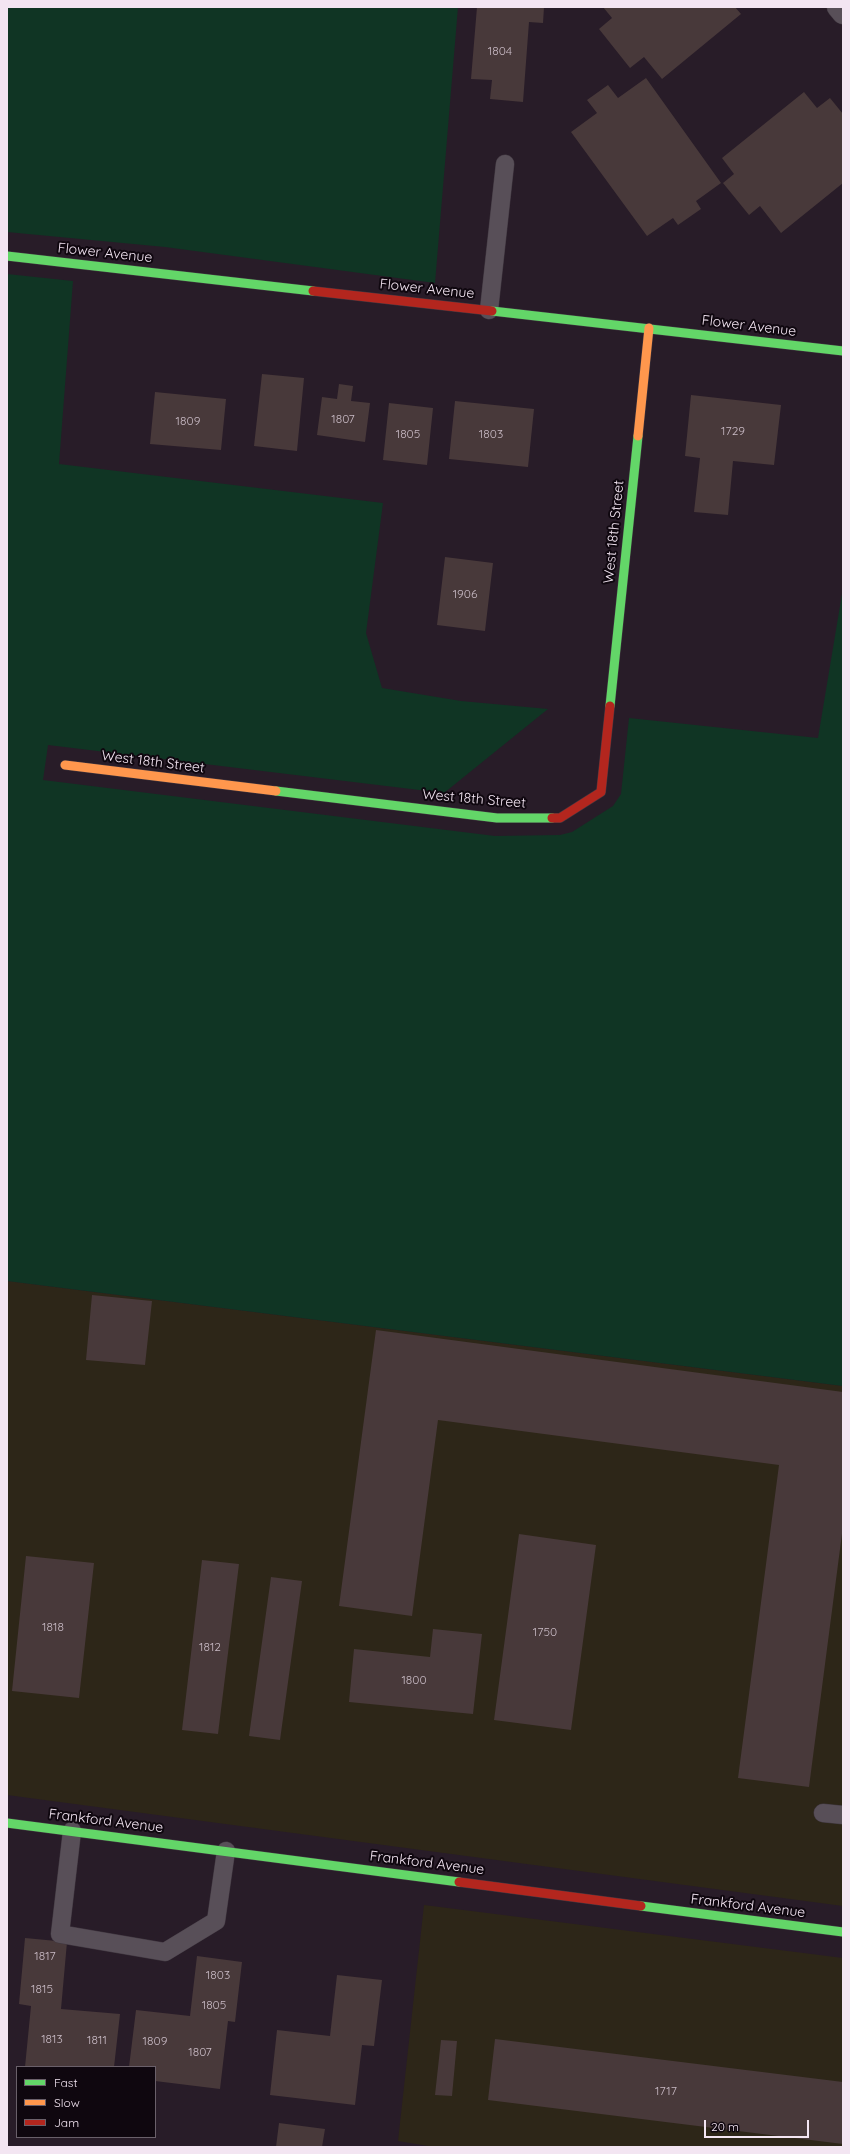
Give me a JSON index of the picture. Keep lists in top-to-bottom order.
{
  "streets": {
    "street": ["Flower Avenue", "West 18th Street", "Frankford Avenue"]
  },
  "crossings": [
    ["Flower Avenue", "West 18th Street"]
  ],
  "house_numbers": [
    "1804",
    "1807",
    "1809",
    "1729",
    "1805",
    "1803",
    "1906",
    "1818",
    "1750",
    "1812",
    "1800",
    "1817",
    "1803",
    "1815",
    "1805",
    "1813",
    "1811",
    "1809",
    "1807",
    "1717"
  ],
  "legend": ["Fast", "Slow", "Jam"],
  "scale_bar": "20 m"
}
